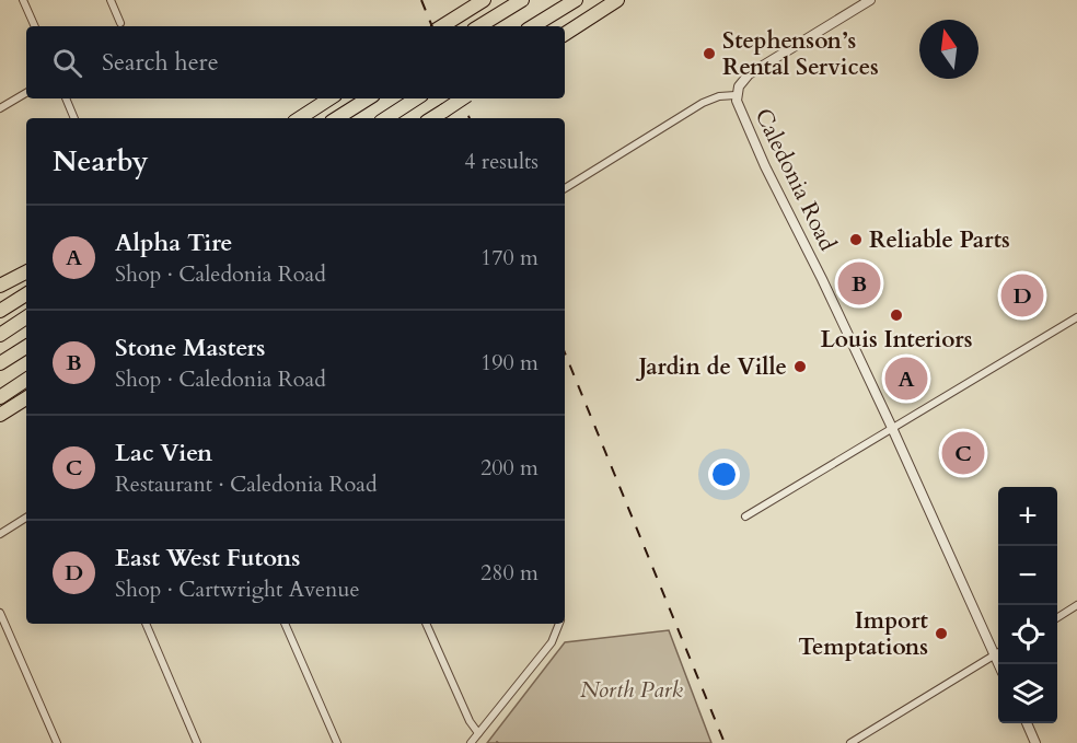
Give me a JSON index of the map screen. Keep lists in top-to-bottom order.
{
  "streets": {
    "street": ["Caledonia Road"]
  },
  "parks": ["North Park"],
  "places": [
    "Stephenson’s Rental Services",
    "Reliable Parts",
    "Louis Interiors",
    "Jardin de Ville",
    "Import Temptations"
  ],
  "north": "top",
  "page": {
    "search": "Search here",
    "heading": ["Nearby", "4 results"],
    "list": [
      {
        "mark": "A",
        "name": "Alpha Tire",
        "note": "Shop · Caledonia Road",
        "value": "170 m"
      },
      {
        "mark": "B",
        "name": "Stone Masters",
        "note": "Shop · Caledonia Road",
        "value": "190 m"
      },
      {
        "mark": "C",
        "name": "Lac Vien",
        "note": "Restaurant · Caledonia Road",
        "value": "200 m"
      },
      {
        "mark": "D",
        "name": "East West Futons",
        "note": "Shop · Cartwright Avenue",
        "value": "280 m"
      }
    ],
    "pins": [
      "B",
      "D",
      "A",
      "C"
    ],
    "map_buttons": ["+", "−"]
  }
}
